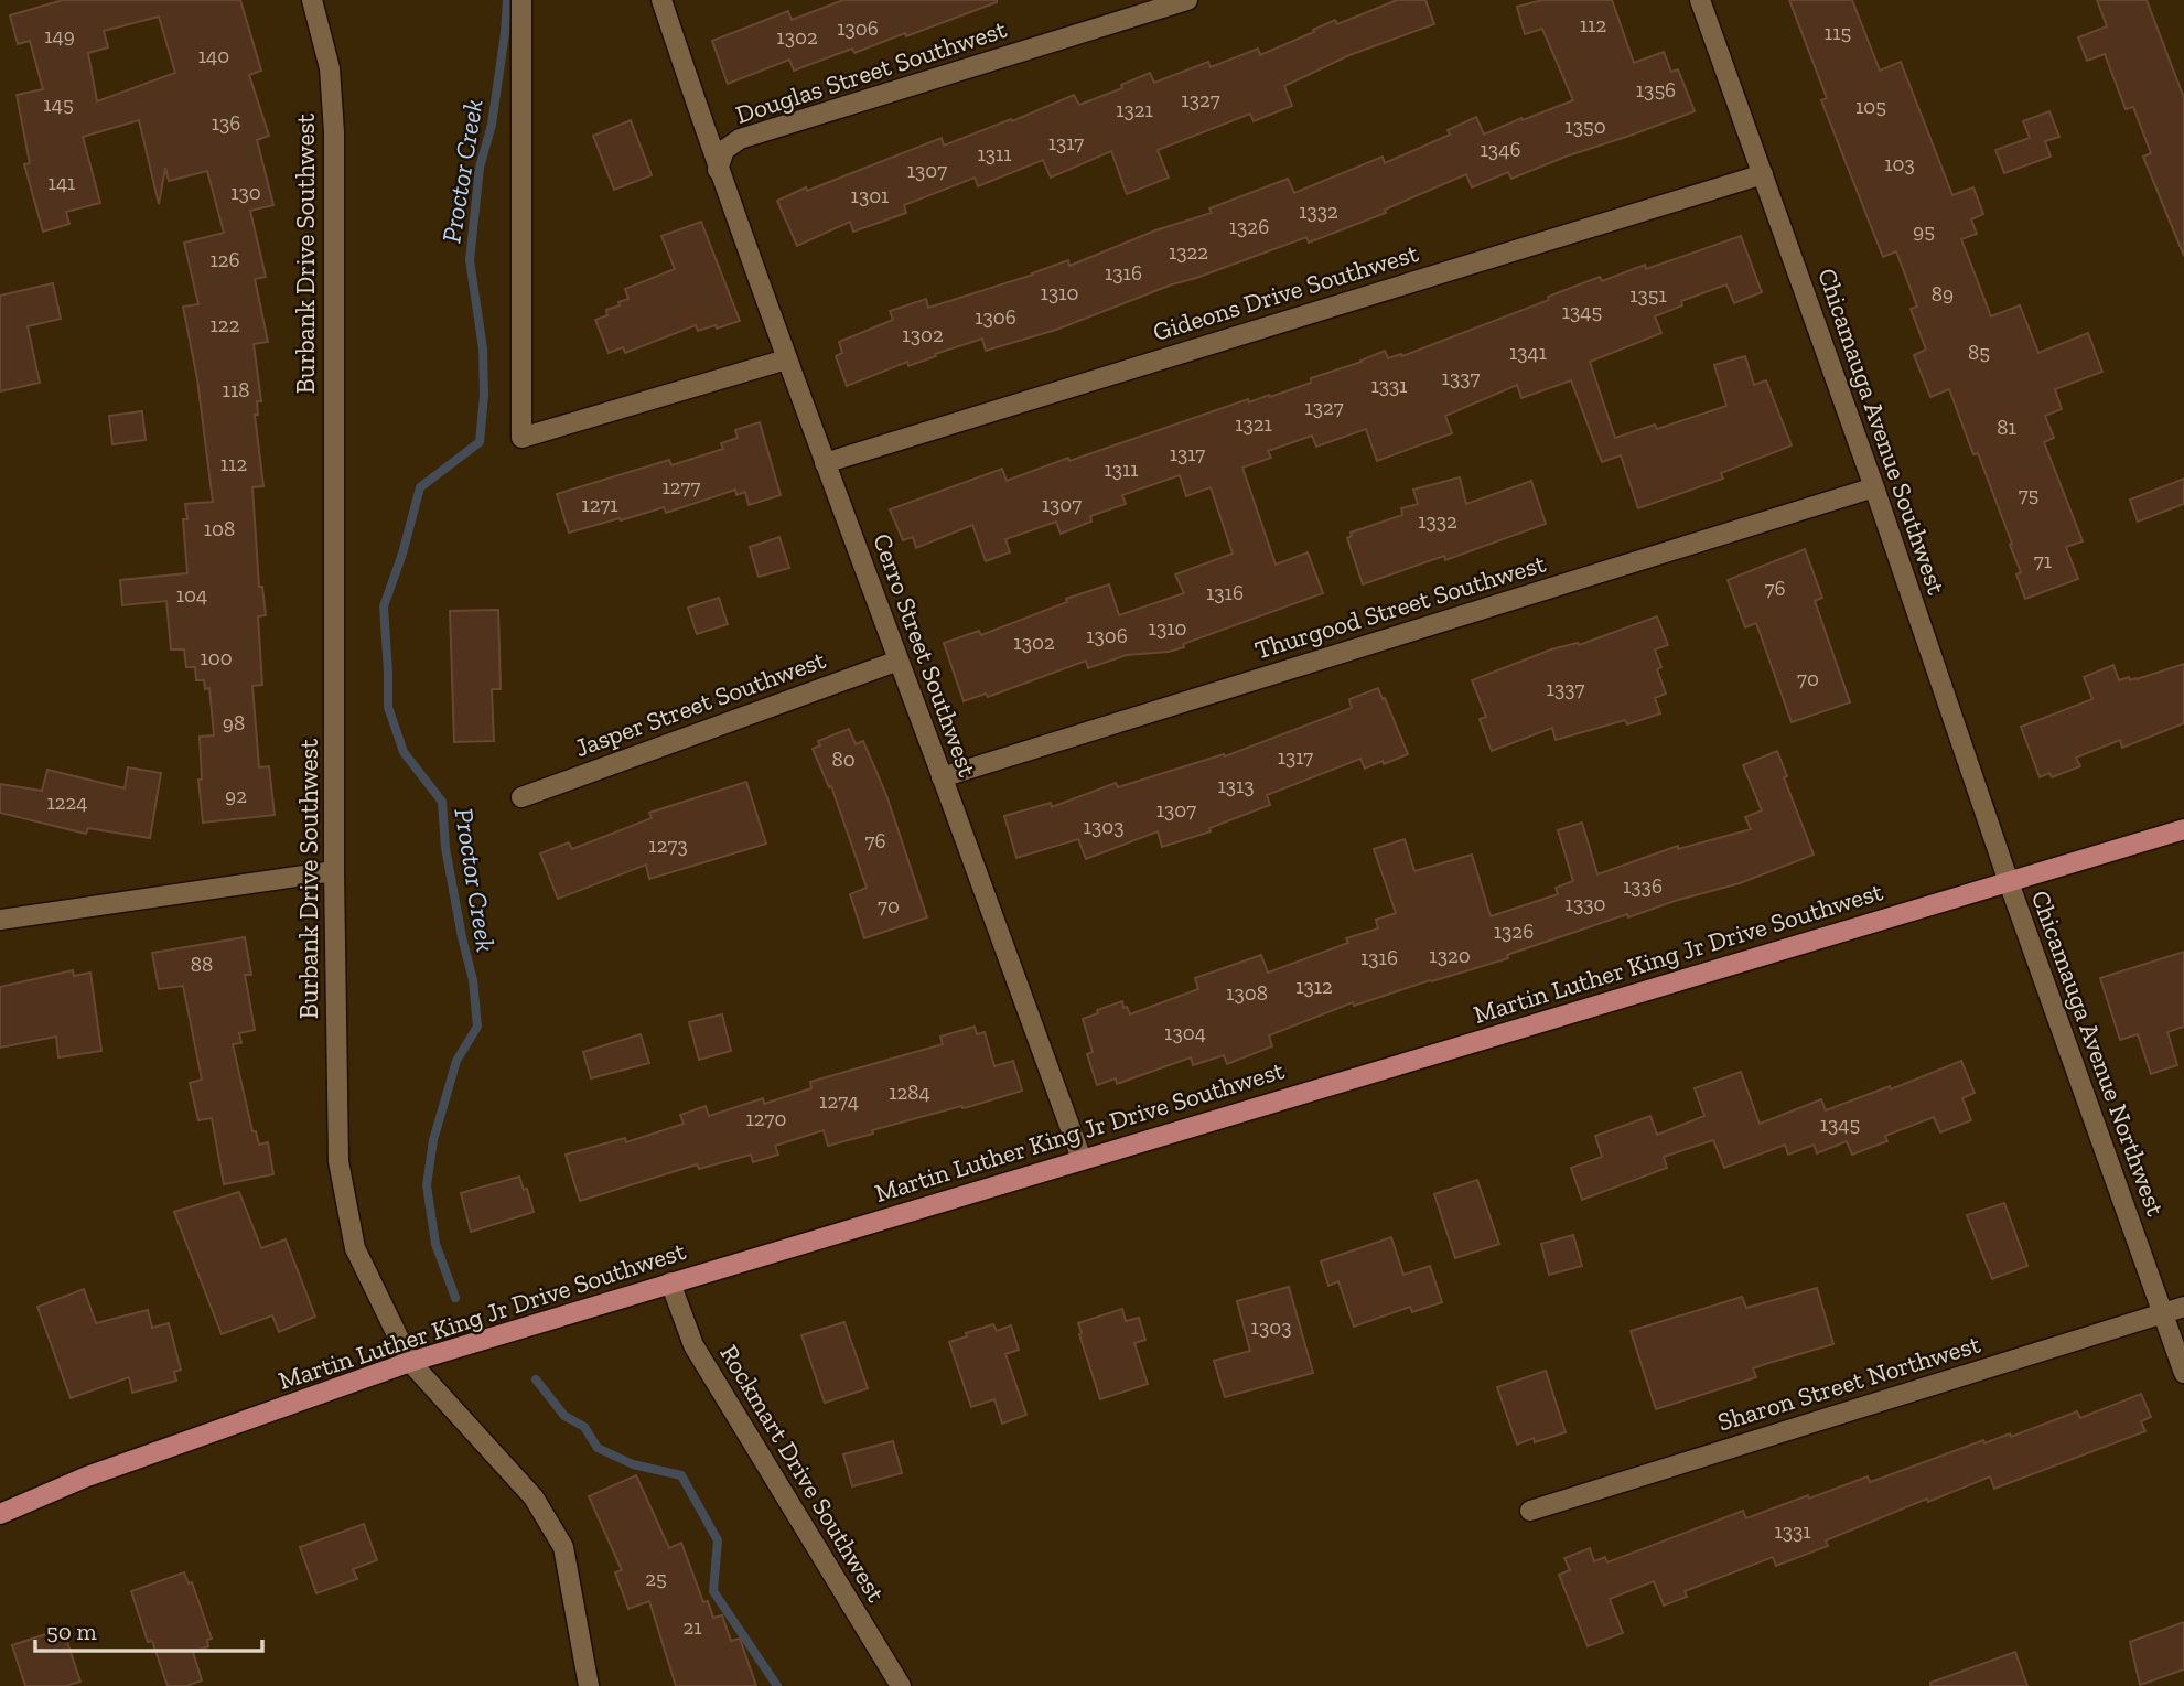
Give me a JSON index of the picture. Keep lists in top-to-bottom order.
{
  "streets": {
    "main road": ["Martin Luther King Jr Drive Southwest"],
    "street": [
      "Douglas Street Southwest",
      "Burbank Drive Southwest",
      "Gideons Drive Southwest",
      "Chicamauga Avenue Southwest",
      "Thurgood Street Southwest",
      "Cerro Street Southwest",
      "Jasper Street Southwest",
      "Chicamauga Avenue Northwest",
      "Sharon Street Northwest",
      "Rockmart Drive Southwest"
    ]
  },
  "crossings": [
    ["Douglas Street Southwest", "Cerro Street Southwest"],
    ["Burbank Drive Southwest", "Martin Luther King Jr Drive Southwest"],
    ["Gideons Drive Southwest", "Chicamauga Avenue Southwest"],
    ["Gideons Drive Southwest", "Cerro Street Southwest"],
    ["Chicamauga Avenue Southwest", "Thurgood Street Southwest"],
    ["Chicamauga Avenue Southwest", "Martin Luther King Jr Drive Southwest"],
    ["Chicamauga Avenue Southwest", "Chicamauga Avenue Northwest"],
    ["Thurgood Street Southwest", "Cerro Street Southwest"],
    ["Cerro Street Southwest", "Jasper Street Southwest"],
    ["Cerro Street Southwest", "Martin Luther King Jr Drive Southwest"],
    ["Martin Luther King Jr Drive Southwest", "Chicamauga Avenue Northwest"],
    ["Martin Luther King Jr Drive Southwest", "Rockmart Drive Southwest"],
    ["Chicamauga Avenue Northwest", "Sharon Street Northwest"]
  ],
  "water": ["Proctor Creek"],
  "house_numbers": [
    "112",
    "1306",
    "115",
    "149",
    "1302",
    "140",
    "1356",
    "1327",
    "145",
    "105",
    "1321",
    "136",
    "1350",
    "1317",
    "1346",
    "1311",
    "103",
    "1307",
    "141",
    "130",
    "1301",
    "1332",
    "1326",
    "95",
    "1322",
    "126",
    "1316",
    "1310",
    "89",
    "1351",
    "1345",
    "1306",
    "122",
    "1302",
    "1341",
    "85",
    "1337",
    "1331",
    "118",
    "1327",
    "1321",
    "81",
    "1317",
    "112",
    "1311",
    "1277",
    "75",
    "1271",
    "1307",
    "1332",
    "108",
    "71",
    "76",
    "1316",
    "104",
    "1310",
    "1306",
    "1302",
    "100",
    "70",
    "1337",
    "98",
    "1317",
    "80",
    "1313",
    "92",
    "1224",
    "1307",
    "1303",
    "76",
    "1273",
    "1336",
    "1330",
    "70",
    "1326",
    "1320",
    "1316",
    "88",
    "1312",
    "1308",
    "1304",
    "1284",
    "1274",
    "1270",
    "1345",
    "1303",
    "1331",
    "25",
    "21"
  ],
  "scale_bar": "50 m"
}
